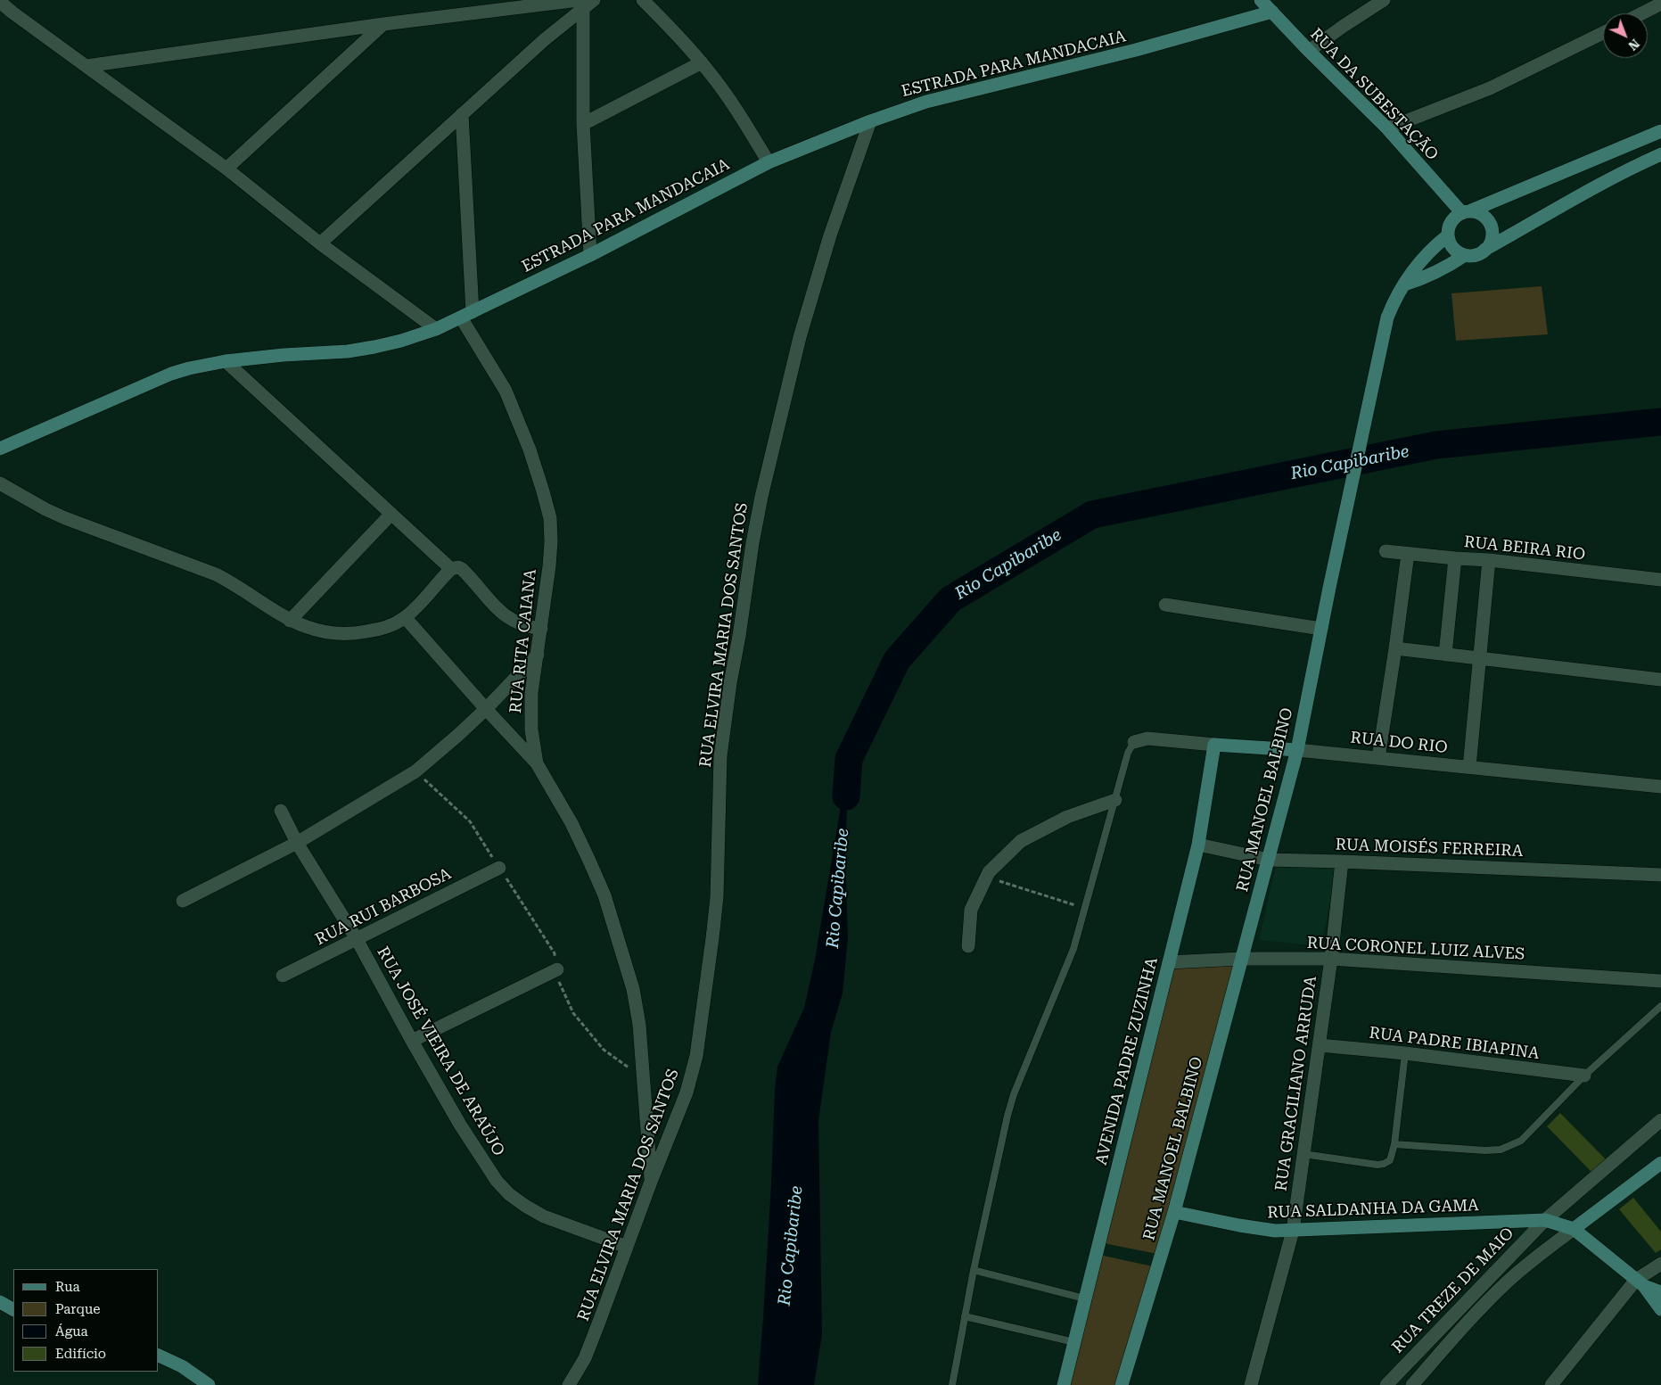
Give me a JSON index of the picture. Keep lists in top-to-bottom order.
{
  "streets": {
    "street": [
      "ESTRADA PARA MANDACAIA",
      "RUA DA SUBESTAÇÃO",
      "RUA BEIRA RIO",
      "RUA ELVIRA MARIA DOS SANTOS",
      "RUA RITA CAIANA",
      "RUA DO RIO",
      "RUA MANOEL BALBINO",
      "RUA MOISÉS FERREIRA",
      "RUA RUI BARBOSA",
      "RUA CORONEL LUIZ ALVES",
      "RUA PADRE IBIAPINA",
      "RUA JOSÉ VIEIRA DE ARAÚJO",
      "AVENIDA PADRE ZUZINHA",
      "RUA GRACILIANO ARRUDA",
      "RUA SALDANHA DA GAMA",
      "RUA TREZE DE MAIO"
    ]
  },
  "crossings": [
    ["ESTRADA PARA MANDACAIA", "RUA DA SUBESTAÇÃO"],
    ["ESTRADA PARA MANDACAIA", "RUA ELVIRA MARIA DOS SANTOS"],
    ["ESTRADA PARA MANDACAIA", "RUA RITA CAIANA"],
    ["RUA DA SUBESTAÇÃO", "RUA MANOEL BALBINO"],
    ["RUA ELVIRA MARIA DOS SANTOS", "RUA RITA CAIANA"],
    ["RUA ELVIRA MARIA DOS SANTOS", "RUA JOSÉ VIEIRA DE ARAÚJO"],
    ["RUA DO RIO", "RUA MANOEL BALBINO"],
    ["RUA DO RIO", "AVENIDA PADRE ZUZINHA"],
    ["RUA MANOEL BALBINO", "RUA MOISÉS FERREIRA"],
    ["RUA MANOEL BALBINO", "RUA CORONEL LUIZ ALVES"],
    ["RUA MANOEL BALBINO", "RUA SALDANHA DA GAMA"],
    ["RUA MOISÉS FERREIRA", "AVENIDA PADRE ZUZINHA"],
    ["RUA MOISÉS FERREIRA", "RUA GRACILIANO ARRUDA"],
    ["RUA RUI BARBOSA", "RUA JOSÉ VIEIRA DE ARAÚJO"],
    ["RUA CORONEL LUIZ ALVES", "AVENIDA PADRE ZUZINHA"],
    ["RUA CORONEL LUIZ ALVES", "RUA GRACILIANO ARRUDA"],
    ["RUA PADRE IBIAPINA", "RUA GRACILIANO ARRUDA"],
    ["RUA GRACILIANO ARRUDA", "RUA SALDANHA DA GAMA"],
    ["RUA SALDANHA DA GAMA", "RUA TREZE DE MAIO"]
  ],
  "water": ["Rio Capibaribe"],
  "legend": [
    "Rua",
    "Parque",
    "Água",
    "Edifício"
  ],
  "north": "bottom right"
}
